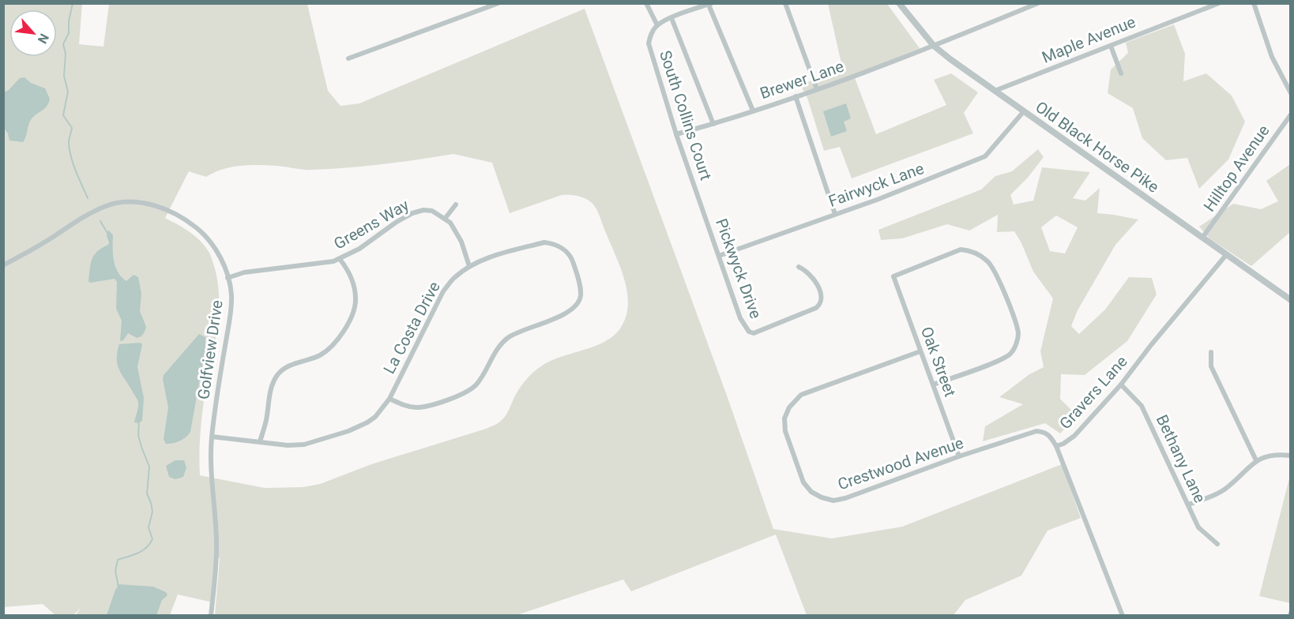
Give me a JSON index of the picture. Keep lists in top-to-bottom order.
{
  "streets": {
    "street": [
      "Maple Avenue",
      "Brewer Lane",
      "South Collins Court",
      "Old Black Horse Pike",
      "Hilltop Avenue",
      "Fairwyck Lane",
      "Greens Way",
      "Pickwyck Drive",
      "La Costa Drive",
      "Golfview Drive",
      "Oak Street",
      "Gravers Lane",
      "Bethany Lane",
      "Crestwood Avenue"
    ]
  },
  "crossings": [
    ["Maple Avenue", "Old Black Horse Pike"],
    ["Brewer Lane", "South Collins Court"],
    ["Brewer Lane", "Old Black Horse Pike"],
    ["South Collins Court", "Pickwyck Drive"],
    ["Old Black Horse Pike", "Hilltop Avenue"],
    ["Old Black Horse Pike", "Fairwyck Lane"],
    ["Old Black Horse Pike", "Gravers Lane"],
    ["Fairwyck Lane", "Pickwyck Drive"],
    ["Greens Way", "Golfview Drive"],
    ["La Costa Drive", "Golfview Drive"],
    ["Oak Street", "Crestwood Avenue"],
    ["Gravers Lane", "Bethany Lane"],
    ["Gravers Lane", "Crestwood Avenue"]
  ],
  "north": "bottom right"
}
